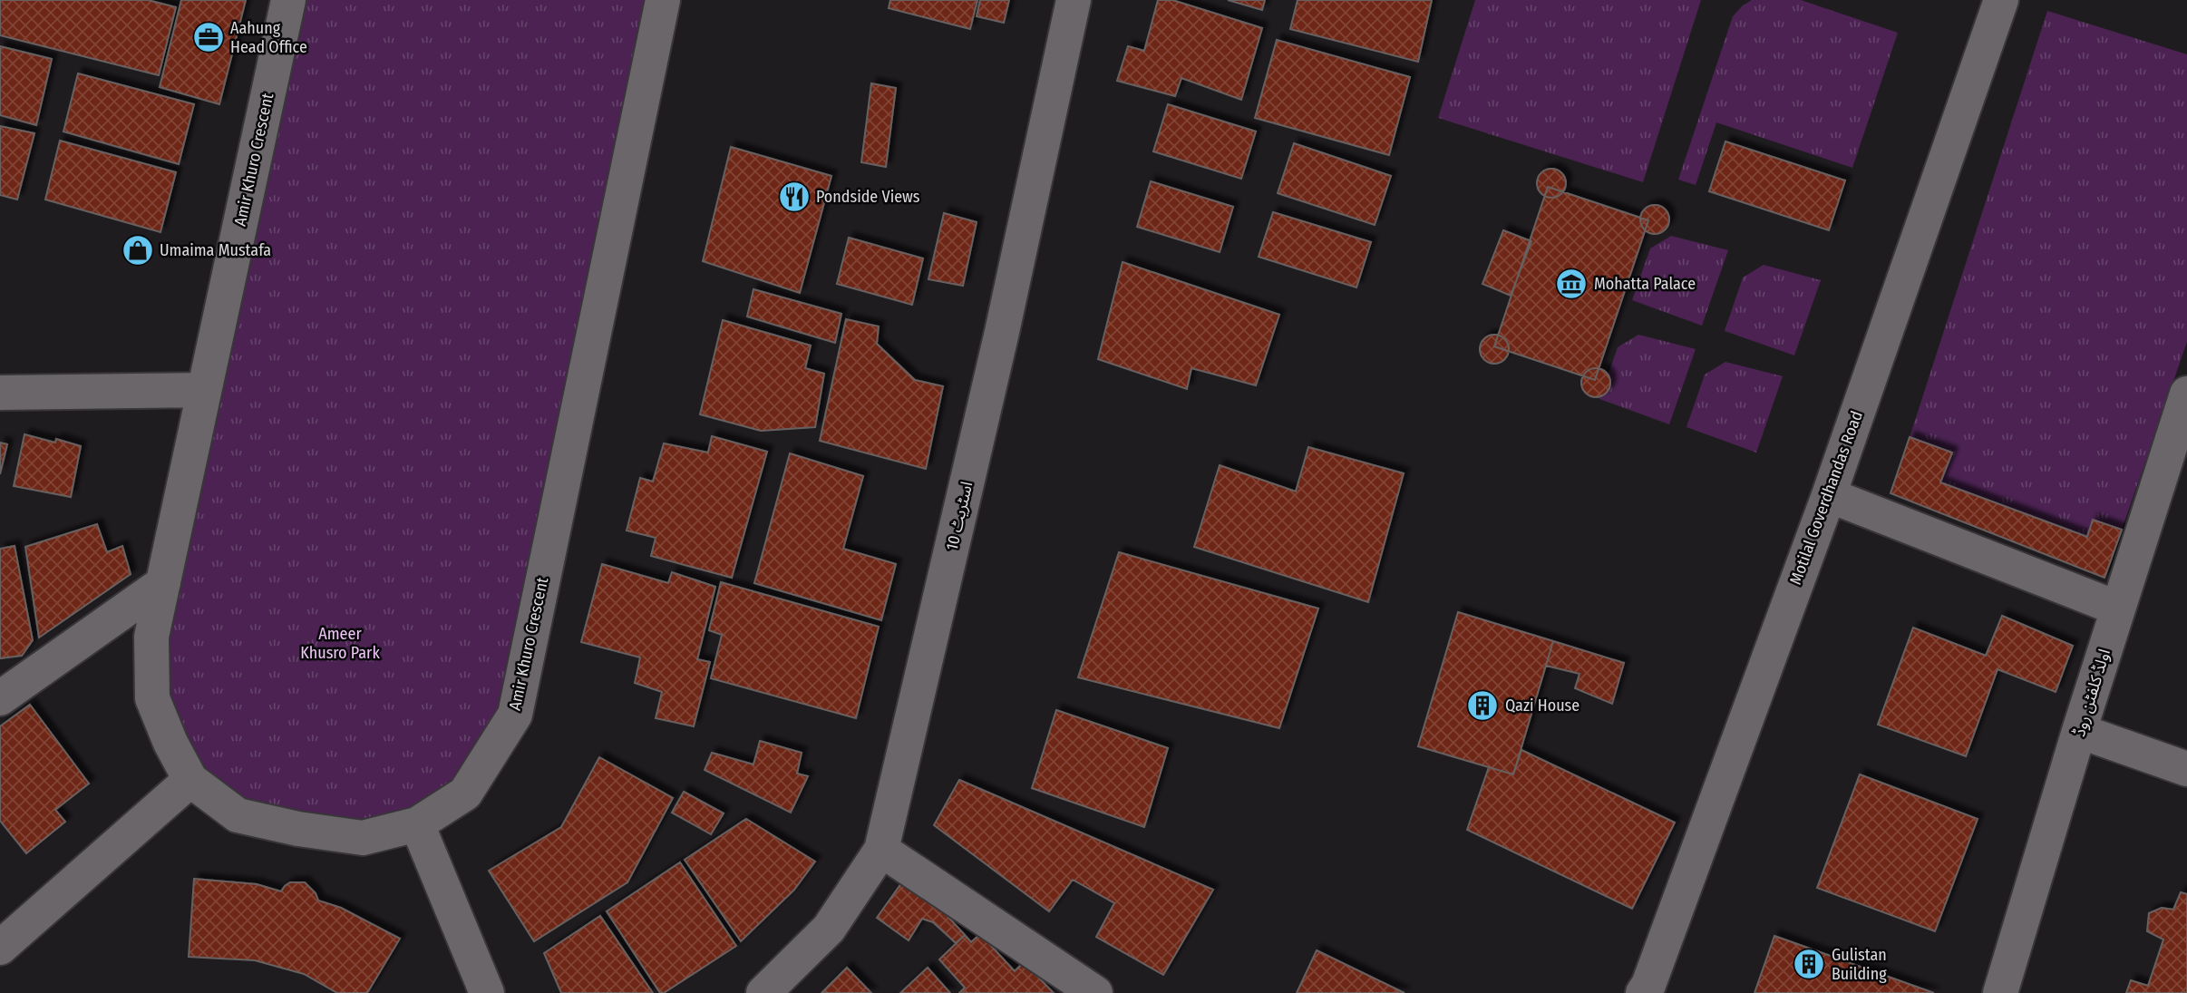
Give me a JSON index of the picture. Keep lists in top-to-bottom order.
{
  "streets": {
    "street": [
      "Amir Khuro Crescent",
      "Motilal Goverdhandas Road",
      "اسٹریٹ 10",
      "اولڈ کلفٹن روڈ"
    ]
  },
  "parks": ["Ameer Khusro Park"],
  "places": {
    "office": ["Aahung Head Office"],
    "restaurant": ["Pondside Views"],
    "shop": ["Umaima Mustafa"],
    "museum": ["Mohatta Palace"],
    "building": ["Qazi House", "Gulistan Building"]
  }
}
